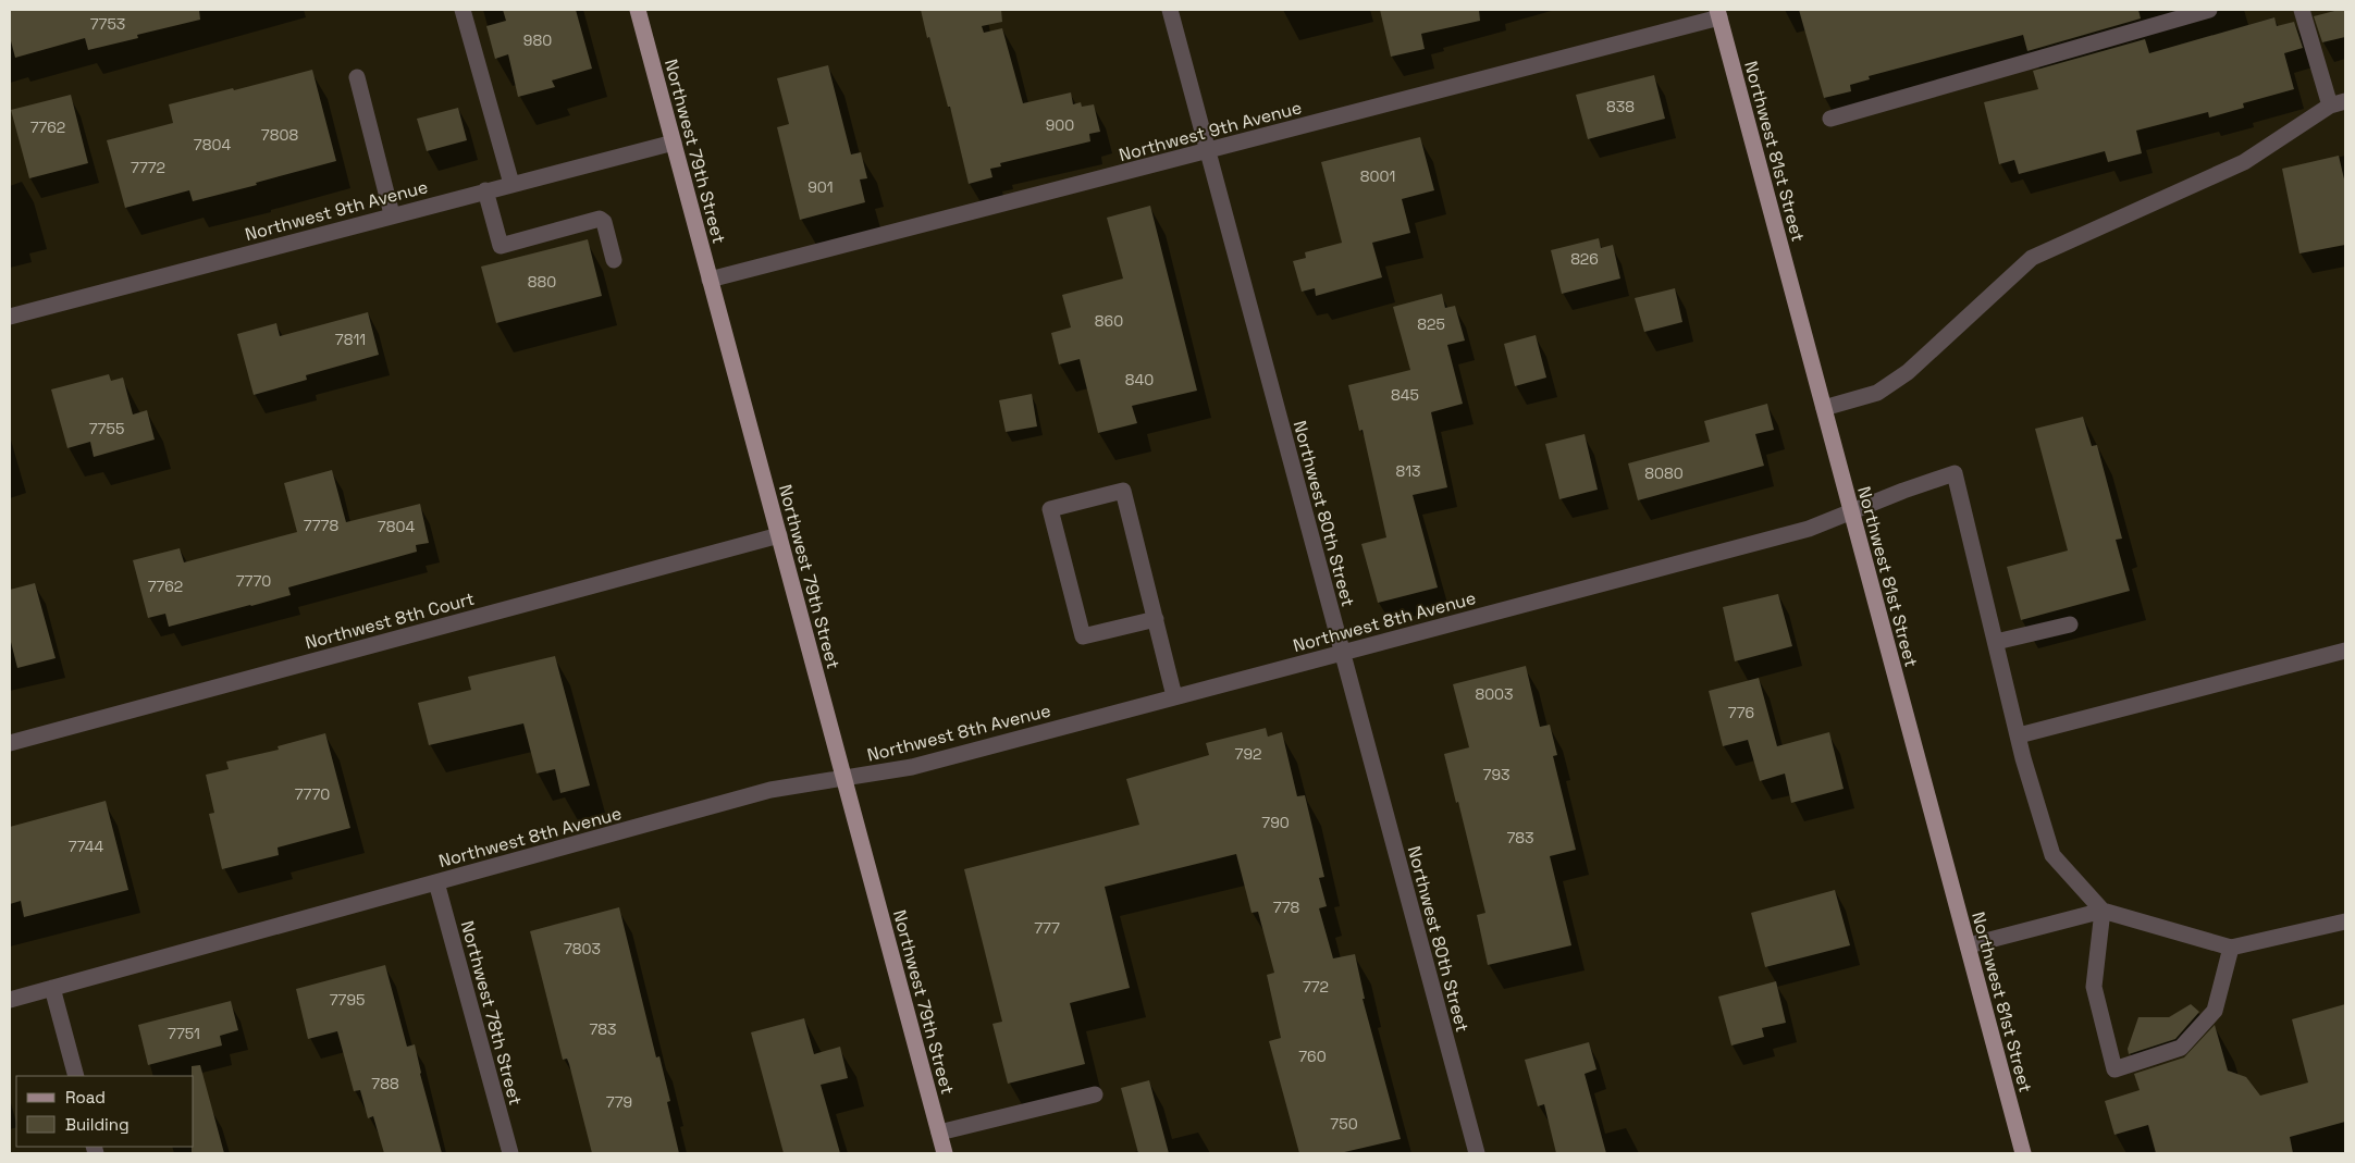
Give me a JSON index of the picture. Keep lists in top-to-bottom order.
{
  "streets": {
    "main road": ["Northwest 79th Street", "Northwest 81st Street"],
    "street": [
      "Northwest 9th Avenue",
      "Northwest 80th Street",
      "Northwest 8th Court",
      "Northwest 8th Avenue",
      "Northwest 78th Street"
    ]
  },
  "crossings": [
    ["Northwest 9th Avenue", "Northwest 79th Street"],
    ["Northwest 9th Avenue", "Northwest 81st Street"],
    ["Northwest 9th Avenue", "Northwest 80th Street"],
    ["Northwest 79th Street", "Northwest 8th Court"],
    ["Northwest 79th Street", "Northwest 8th Avenue"],
    ["Northwest 81st Street", "Northwest 8th Avenue"],
    ["Northwest 80th Street", "Northwest 8th Avenue"],
    ["Northwest 8th Avenue", "Northwest 78th Street"]
  ],
  "house_numbers": [
    "7753",
    "980",
    "838",
    "900",
    "7762",
    "7808",
    "7804",
    "7772",
    "8001",
    "901",
    "826",
    "880",
    "860",
    "825",
    "7811",
    "840",
    "845",
    "7755",
    "813",
    "8080",
    "7778",
    "7804",
    "7770",
    "7762",
    "8003",
    "776",
    "792",
    "793",
    "7770",
    "790",
    "783",
    "7744",
    "778",
    "777",
    "7803",
    "772",
    "7795",
    "783",
    "7751",
    "760",
    "788",
    "779",
    "750"
  ],
  "legend": ["Road", "Building"]
}
